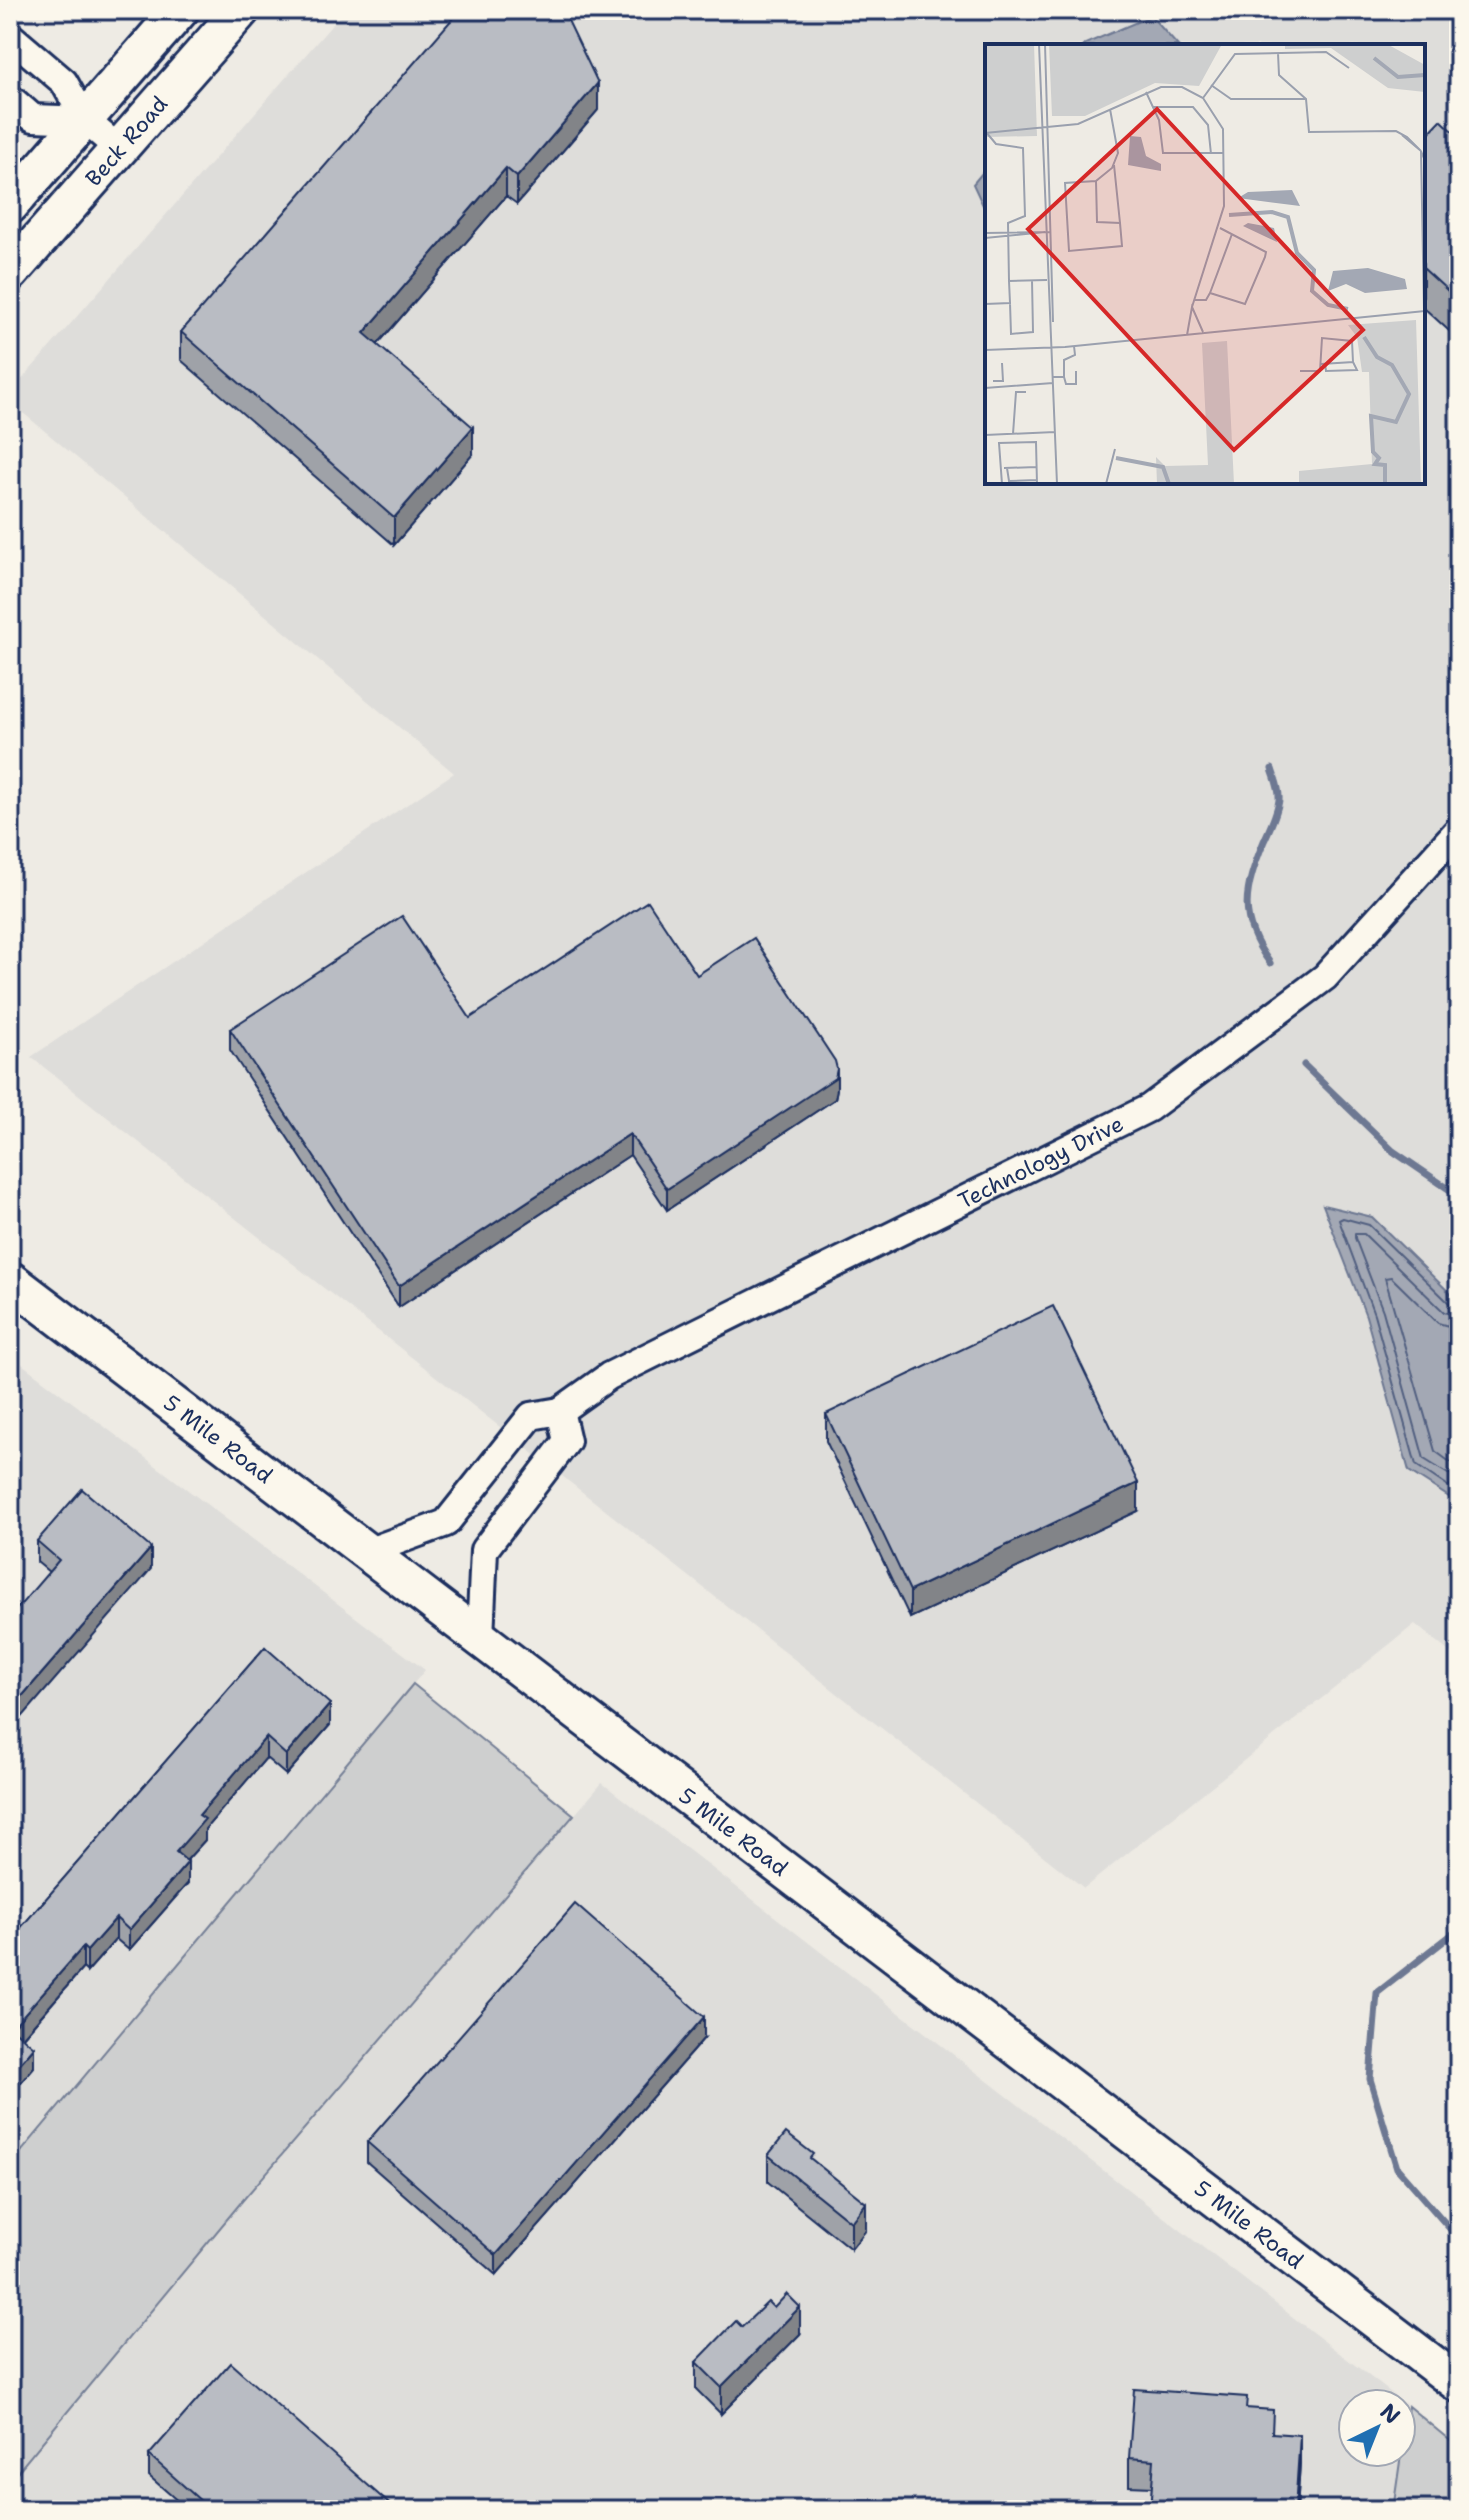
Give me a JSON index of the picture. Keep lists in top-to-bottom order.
{
  "streets": {
    "street": ["Beck Road", "Technology Drive", "5 Mile Road"]
  },
  "crossings": [
    ["Technology Drive", "5 Mile Road"]
  ],
  "north": "top right"
}
